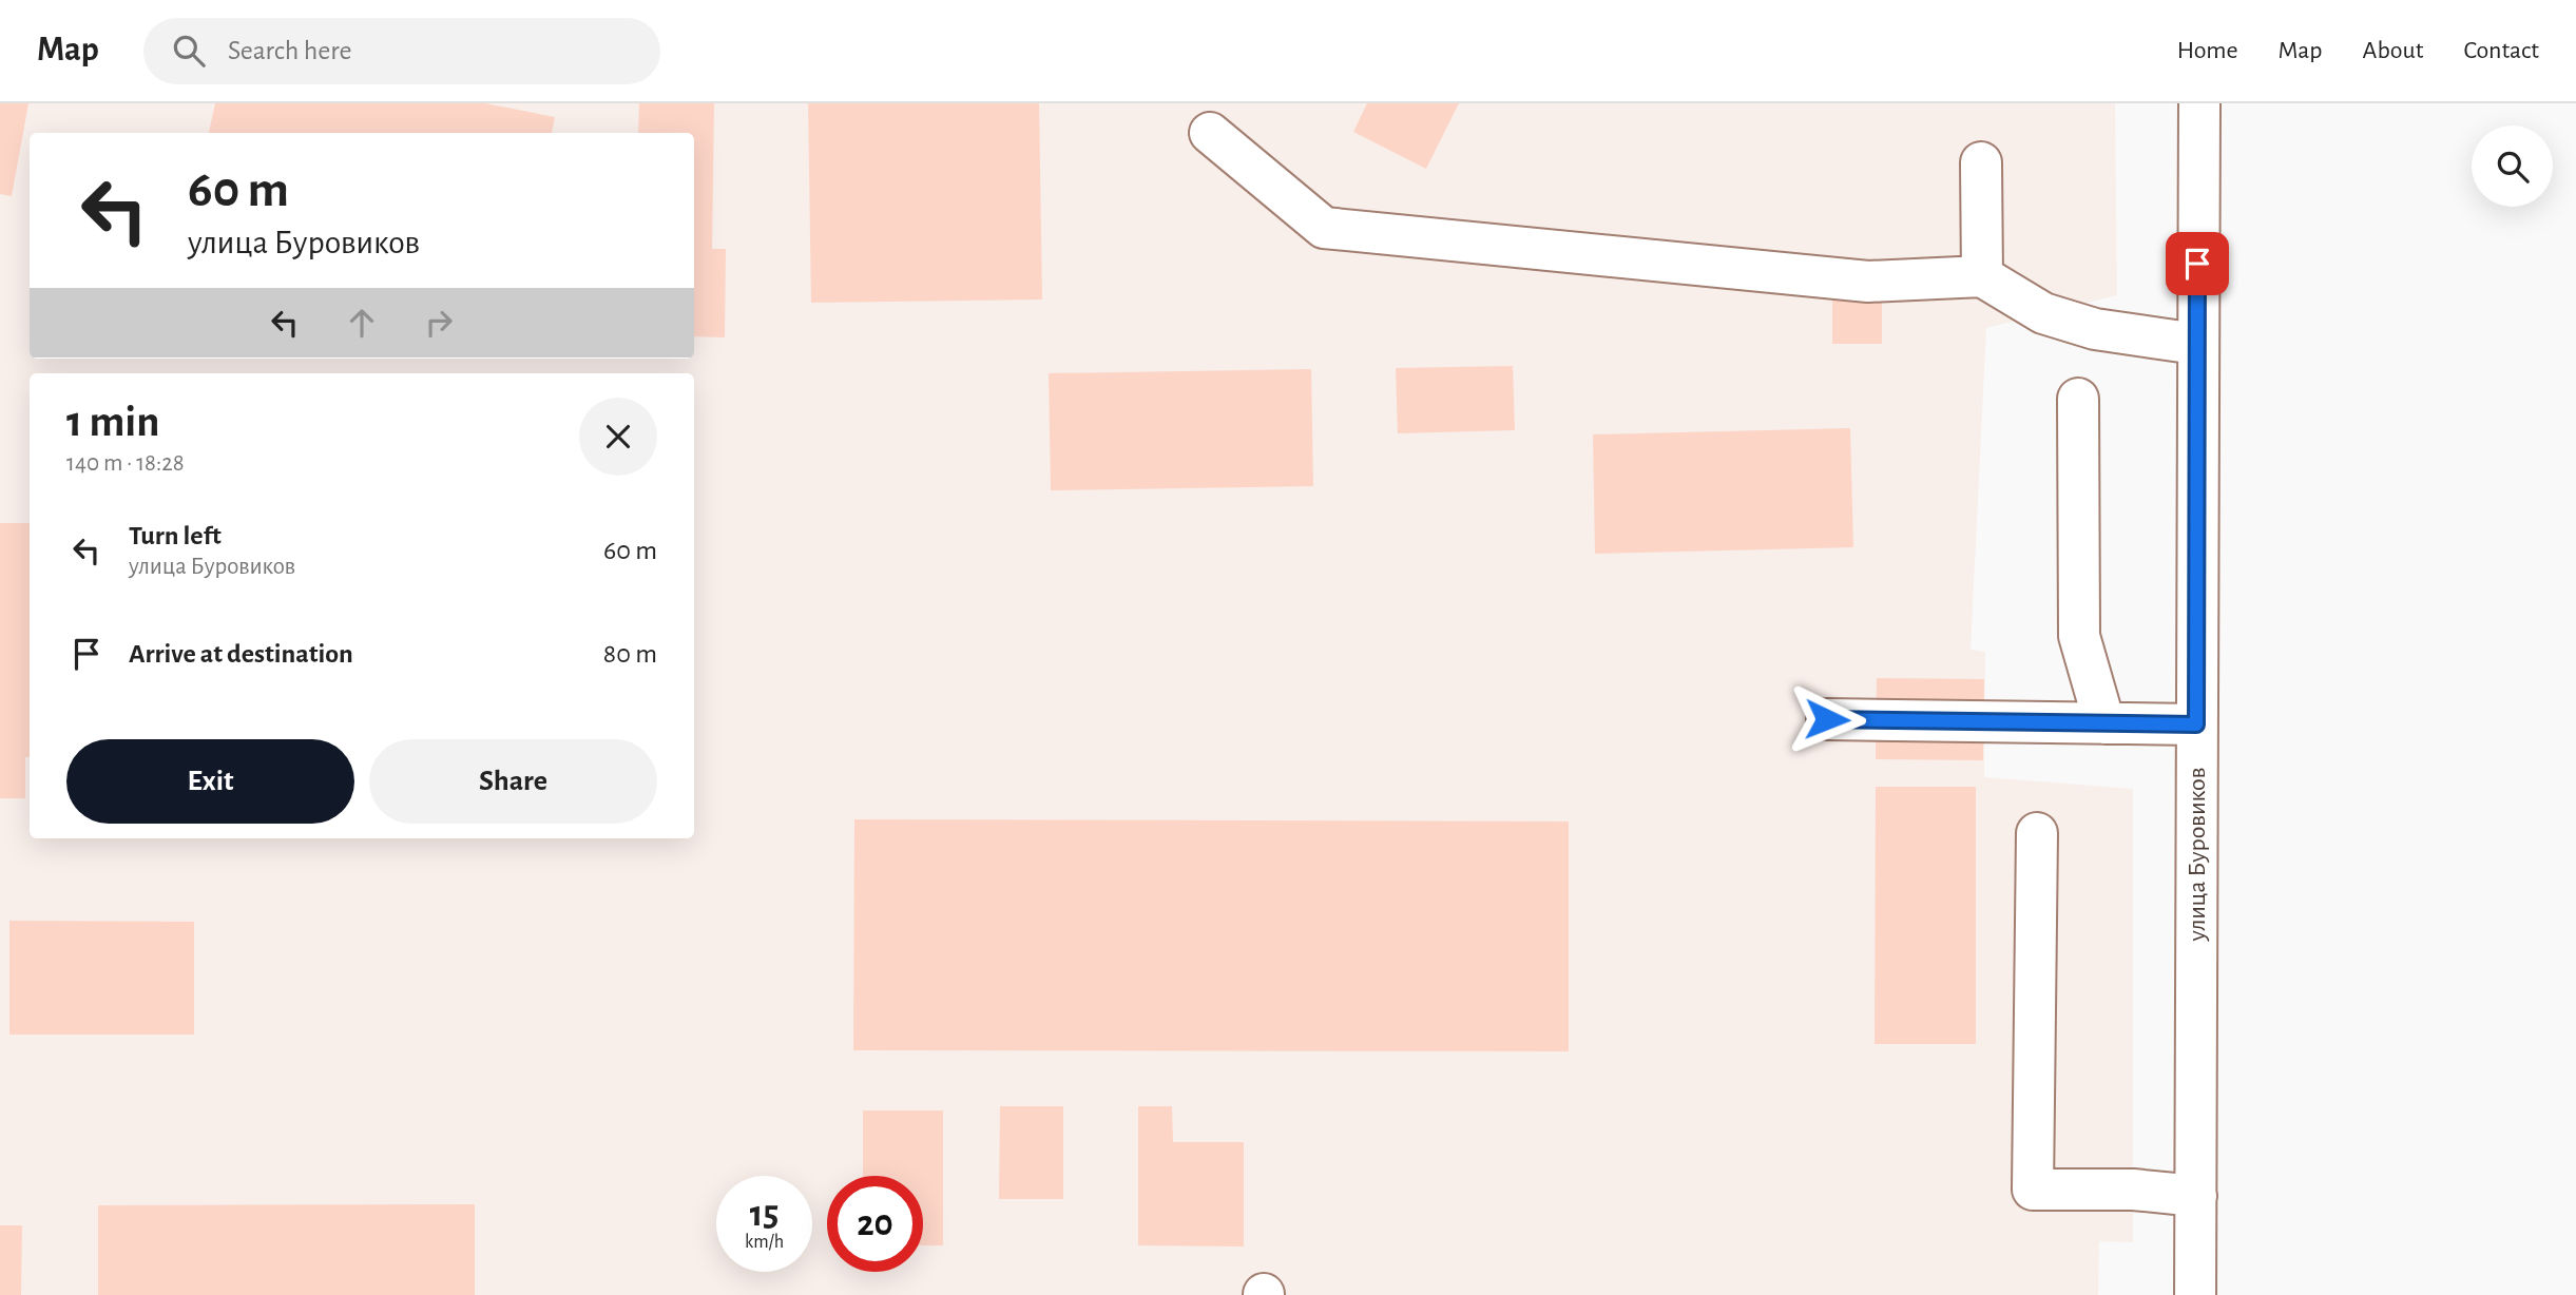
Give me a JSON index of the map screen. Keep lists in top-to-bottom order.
{
  "streets": {
    "street": ["улица Буровиков"]
  },
  "page": {
    "header": "Map",
    "search": "Search here",
    "nav": [
      "Home",
      "Map",
      "About",
      "Contact"
    ],
    "turn": ["60 m", "улица Буровиков"],
    "heading": ["1 min", "140 m · 18:28"],
    "list": [
      {
        "name": "Turn left",
        "note": "улица Буровиков",
        "value": "60 m"
      },
      {
        "name": "Arrive at destination",
        "value": "80 m"
      }
    ],
    "buttons": ["Exit", "Share"],
    "speed": "15 km/h",
    "limit": "20"
  }
}
